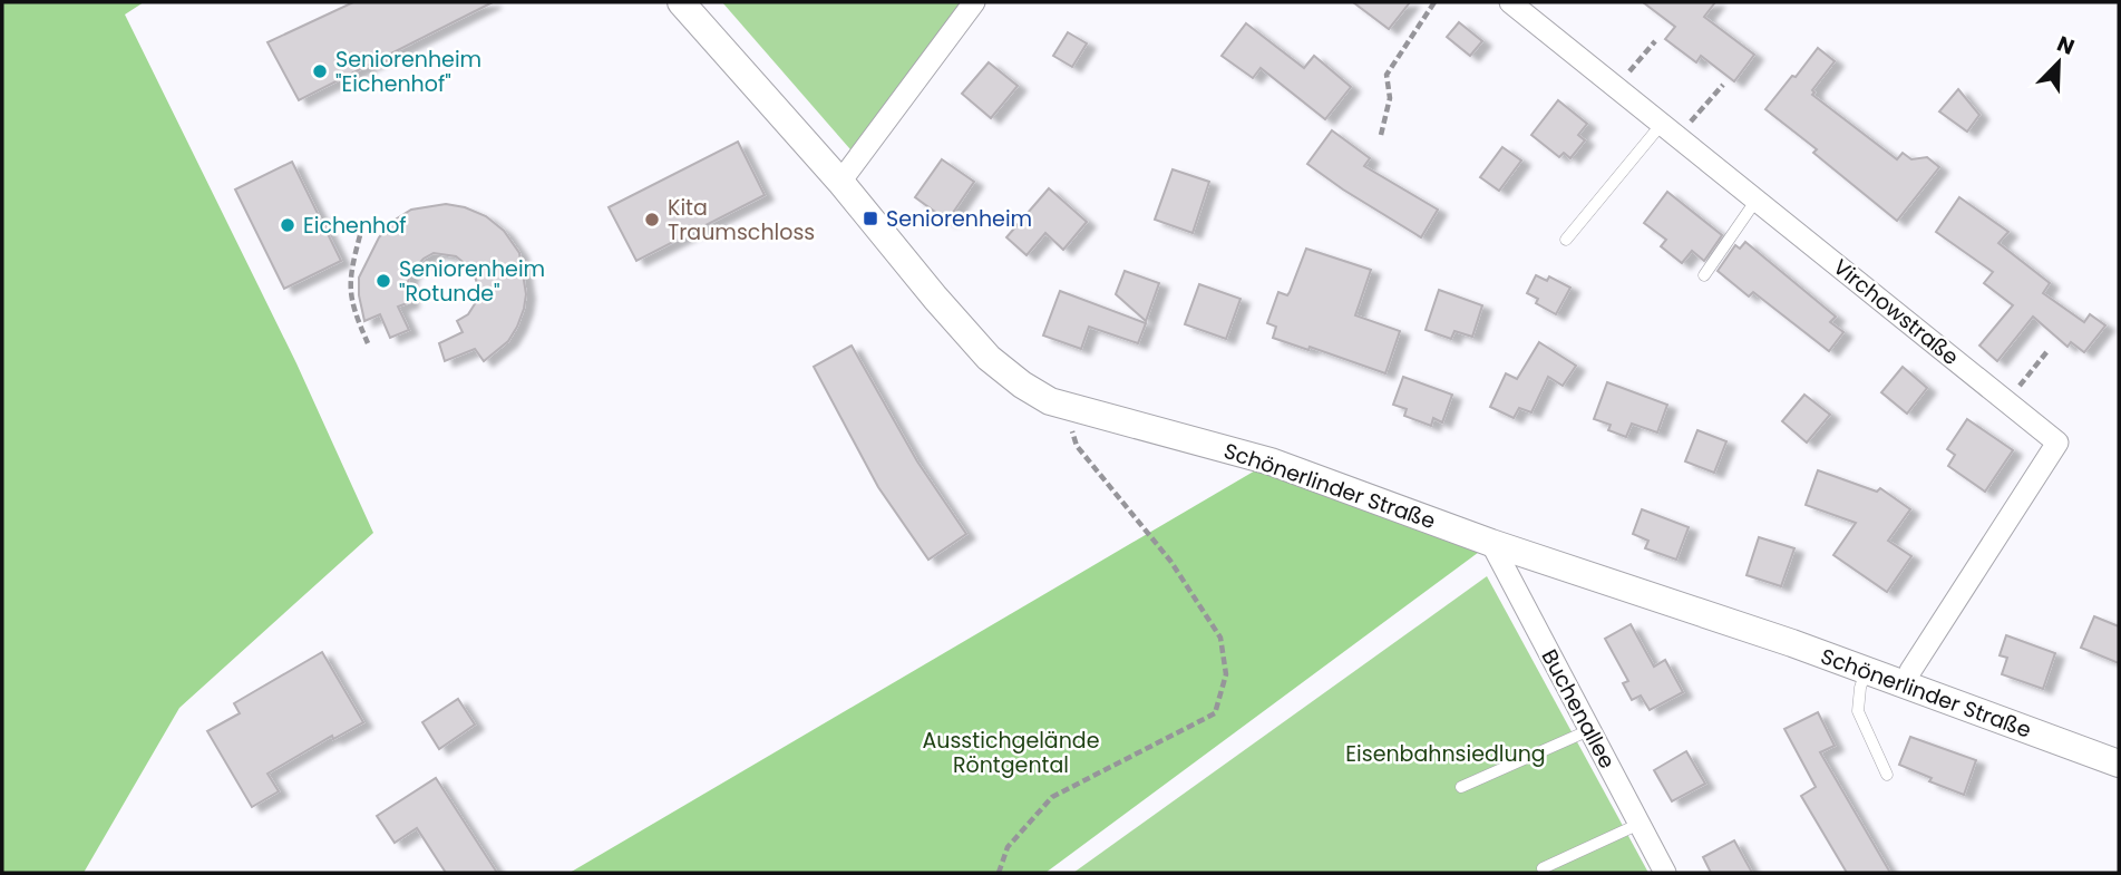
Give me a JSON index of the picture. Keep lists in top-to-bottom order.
{
  "streets": {
    "street": ["Virchowstraße", "Schönerlinder Straße", "Buchenallee"]
  },
  "crossings": [
    ["Virchowstraße", "Schönerlinder Straße"],
    ["Schönerlinder Straße", "Buchenallee"]
  ],
  "parks": ["Ausstichgelände Röntgental", "Eisenbahnsiedlung"],
  "places": {
    "other": [
      "Seniorenheim \"Eichenhof\"",
      "Kita Traumschloss",
      "Eichenhof",
      "Seniorenheim \"Rotunde\""
    ],
    "transit": ["Seniorenheim"]
  },
  "north": "top right"
}
